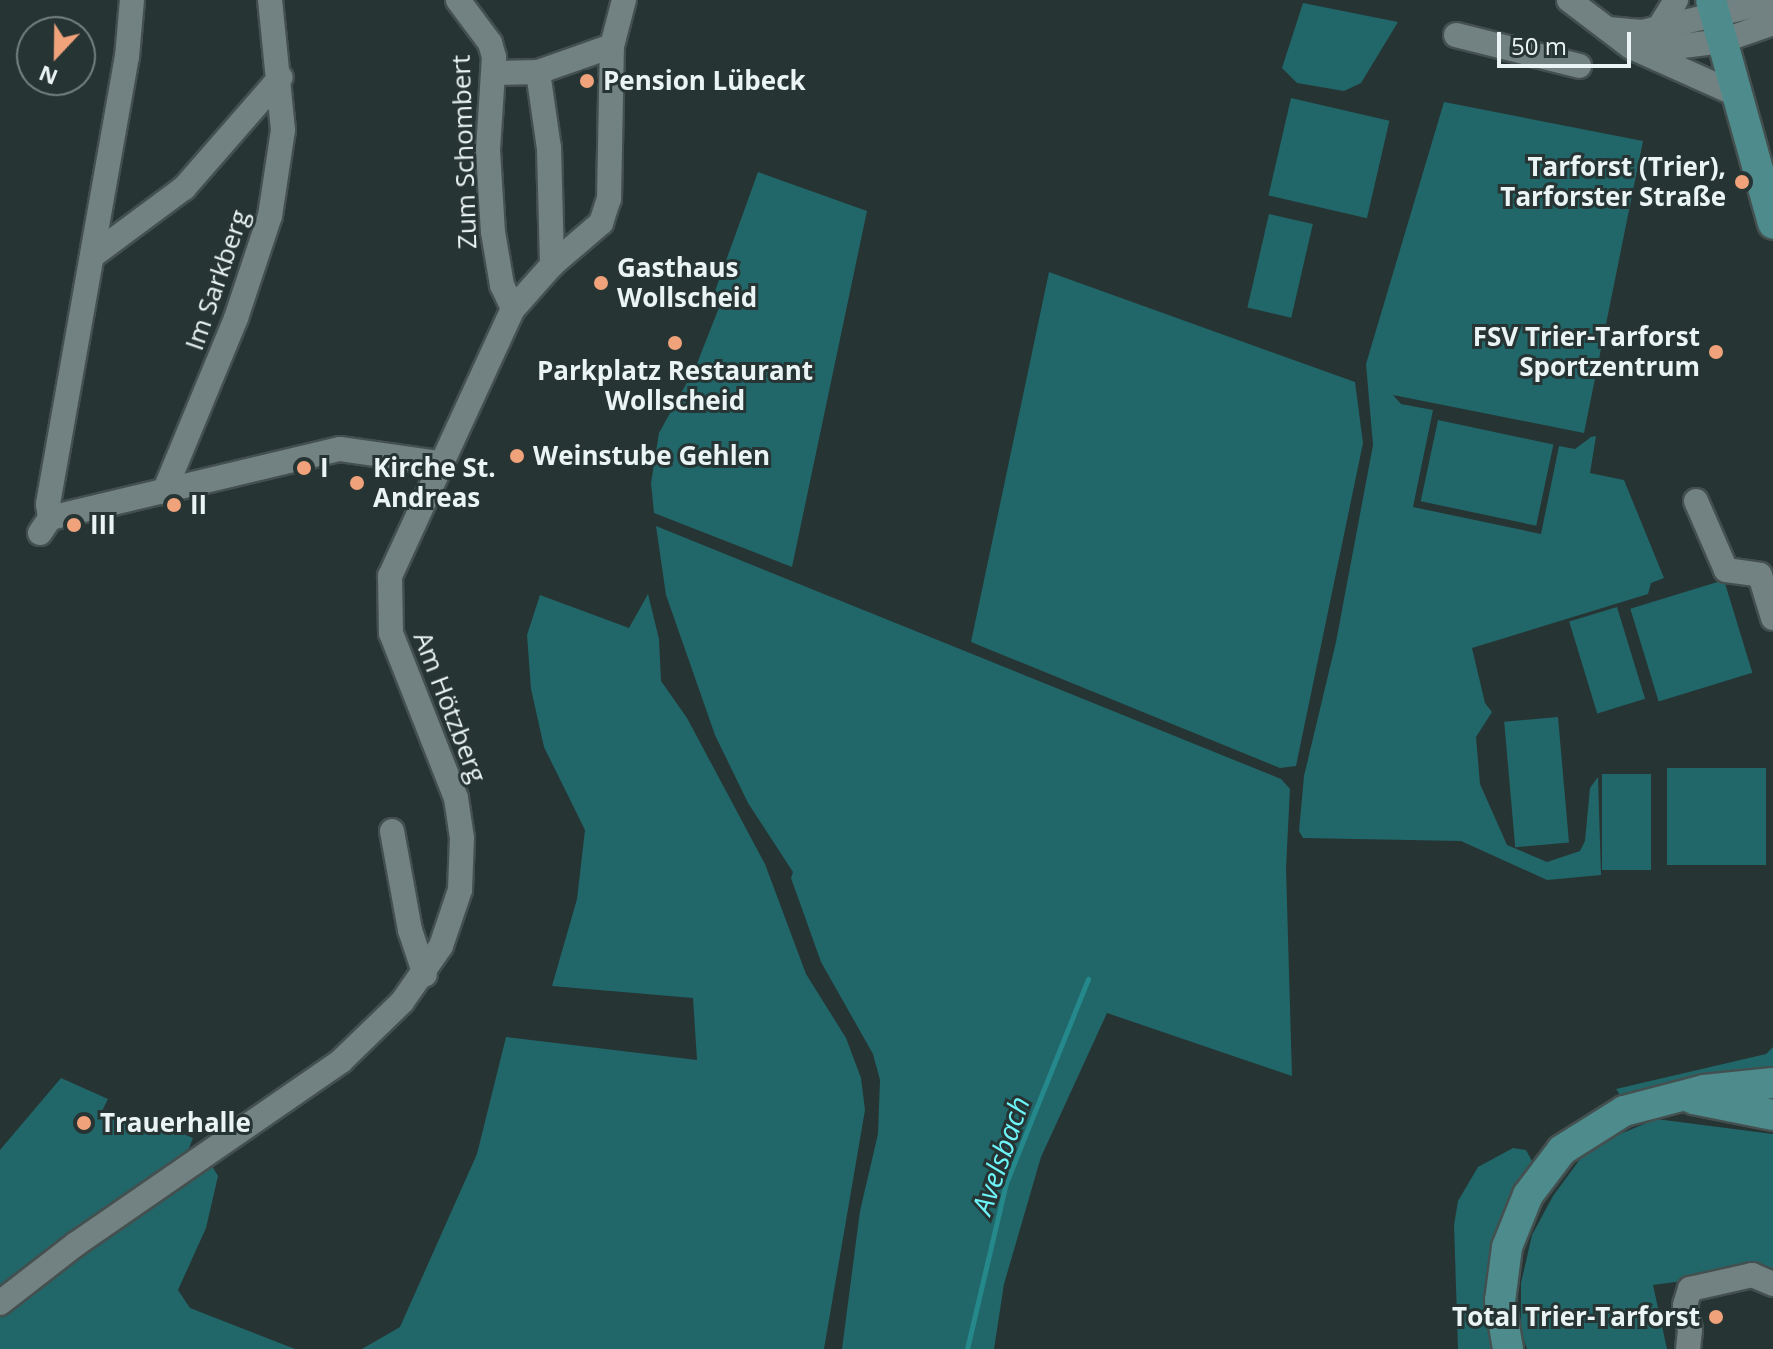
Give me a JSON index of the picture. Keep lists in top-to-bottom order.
{
  "streets": {
    "street": ["Zum Schombert", "Im Sarkberg", "Am Hötzberg"]
  },
  "crossings": [
    ["Zum Schombert", "Am Hötzberg"]
  ],
  "water": ["Avelsbach"],
  "places": [
    "Pension Lübeck",
    "Tarforst (Trier), Tarforster Straße",
    "Gasthaus Wollscheid",
    "Parkplatz Restaurant Wollscheid",
    "FSV Trier-Tarforst Sportzentrum",
    "Weinstube Gehlen",
    "I",
    "Kirche St. Andreas",
    "II",
    "III",
    "Trauerhalle",
    "Total Trier-Tarforst"
  ],
  "scale_bar": "50 m",
  "north": "bottom"
}
